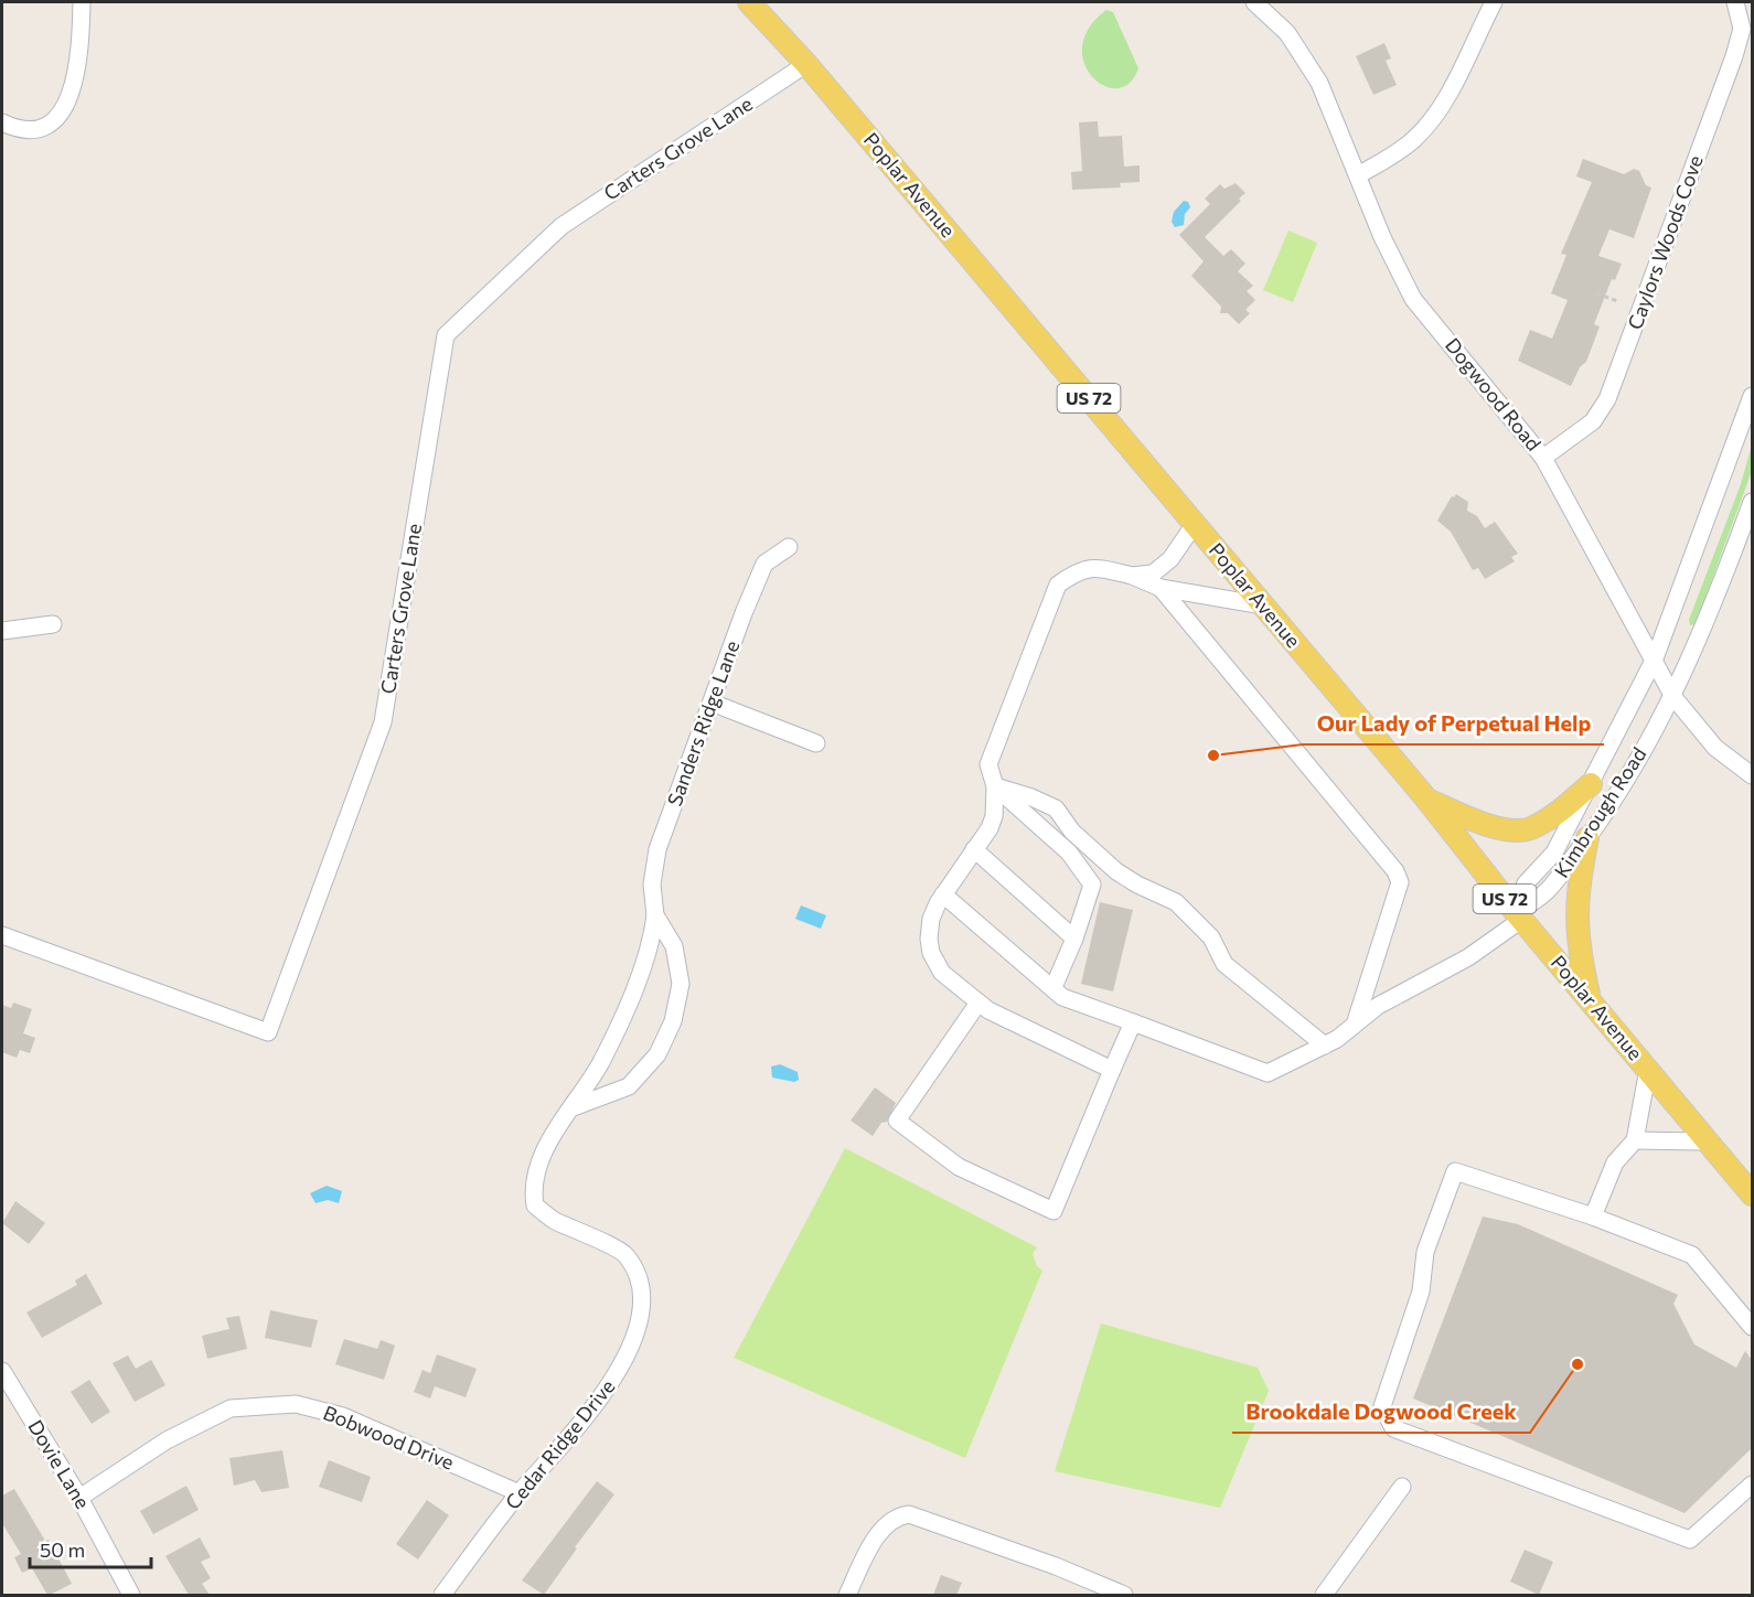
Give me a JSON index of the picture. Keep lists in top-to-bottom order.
{
  "streets": {
    "main road": ["Poplar Avenue", "US 72"],
    "street": [
      "Carters Grove Lane",
      "Caylors Woods Cove",
      "Dogwood Road",
      "Sanders Ridge Lane",
      "Kimbrough Road",
      "Bobwood Drive",
      "Cedar Ridge Drive",
      "Dovie Lane"
    ]
  },
  "crossings": [
    ["Carters Grove Lane", "Poplar Avenue"],
    ["Poplar Avenue", "Kimbrough Road"],
    ["Caylors Woods Cove", "Dogwood Road"],
    ["Dogwood Road", "Kimbrough Road"],
    ["Sanders Ridge Lane", "Cedar Ridge Drive"],
    ["Bobwood Drive", "Cedar Ridge Drive"],
    ["Bobwood Drive", "Dovie Lane"]
  ],
  "places": ["Our Lady of Perpetual Help", "Brookdale Dogwood Creek"],
  "scale_bar": "50 m"
}
